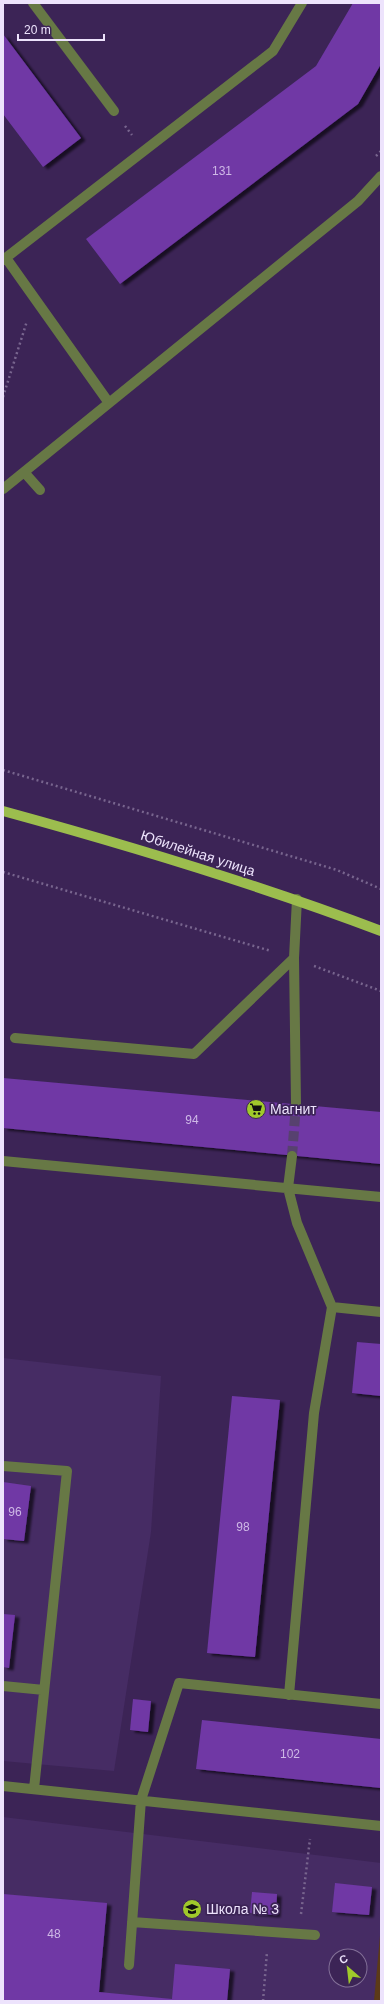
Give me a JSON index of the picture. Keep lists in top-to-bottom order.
{
  "streets": {
    "main road": ["Юбилейная улица"]
  },
  "places": {
    "supermarket": ["Магнит"],
    "school or university": ["Школа № 3"]
  },
  "house_numbers": [
    "131",
    "94",
    "96",
    "98",
    "102",
    "48"
  ],
  "scale_bar": "20 m",
  "north": "top left"
}
